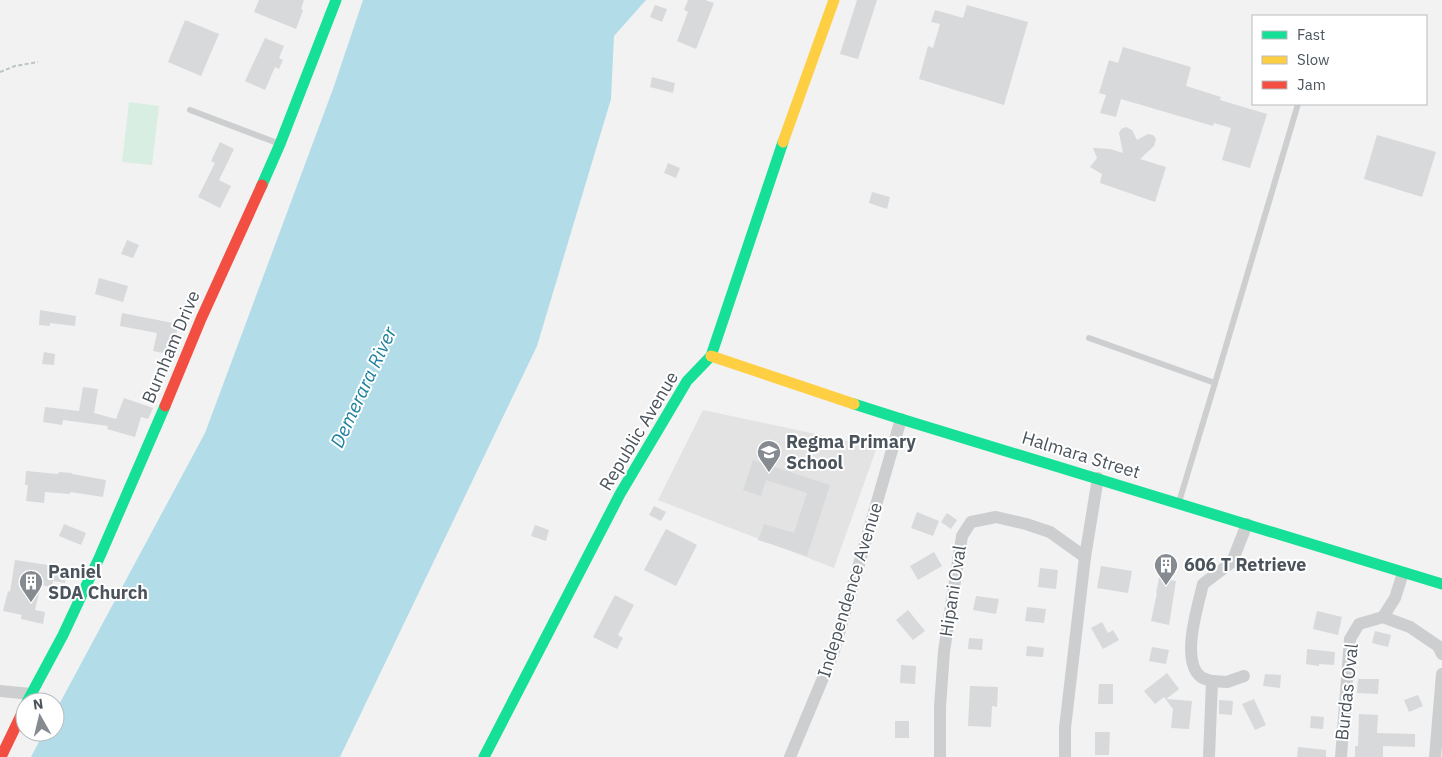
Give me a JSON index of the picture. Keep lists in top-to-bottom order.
{
  "streets": {
    "street": [
      "Burnham Drive",
      "Republic Avenue",
      "Halmara Street",
      "Independence Avenue",
      "Hipani Oval",
      "Burdas Oval"
    ]
  },
  "crossings": [
    ["Republic Avenue", "Halmara Street"],
    ["Halmara Street", "Independence Avenue"]
  ],
  "water": ["Demerara River"],
  "places": {
    "school or university": ["Regma Primary School"],
    "building": ["606 T Retrieve", "Paniel SDA Church"]
  },
  "legend": ["Fast", "Slow", "Jam"],
  "north": "top"
}
